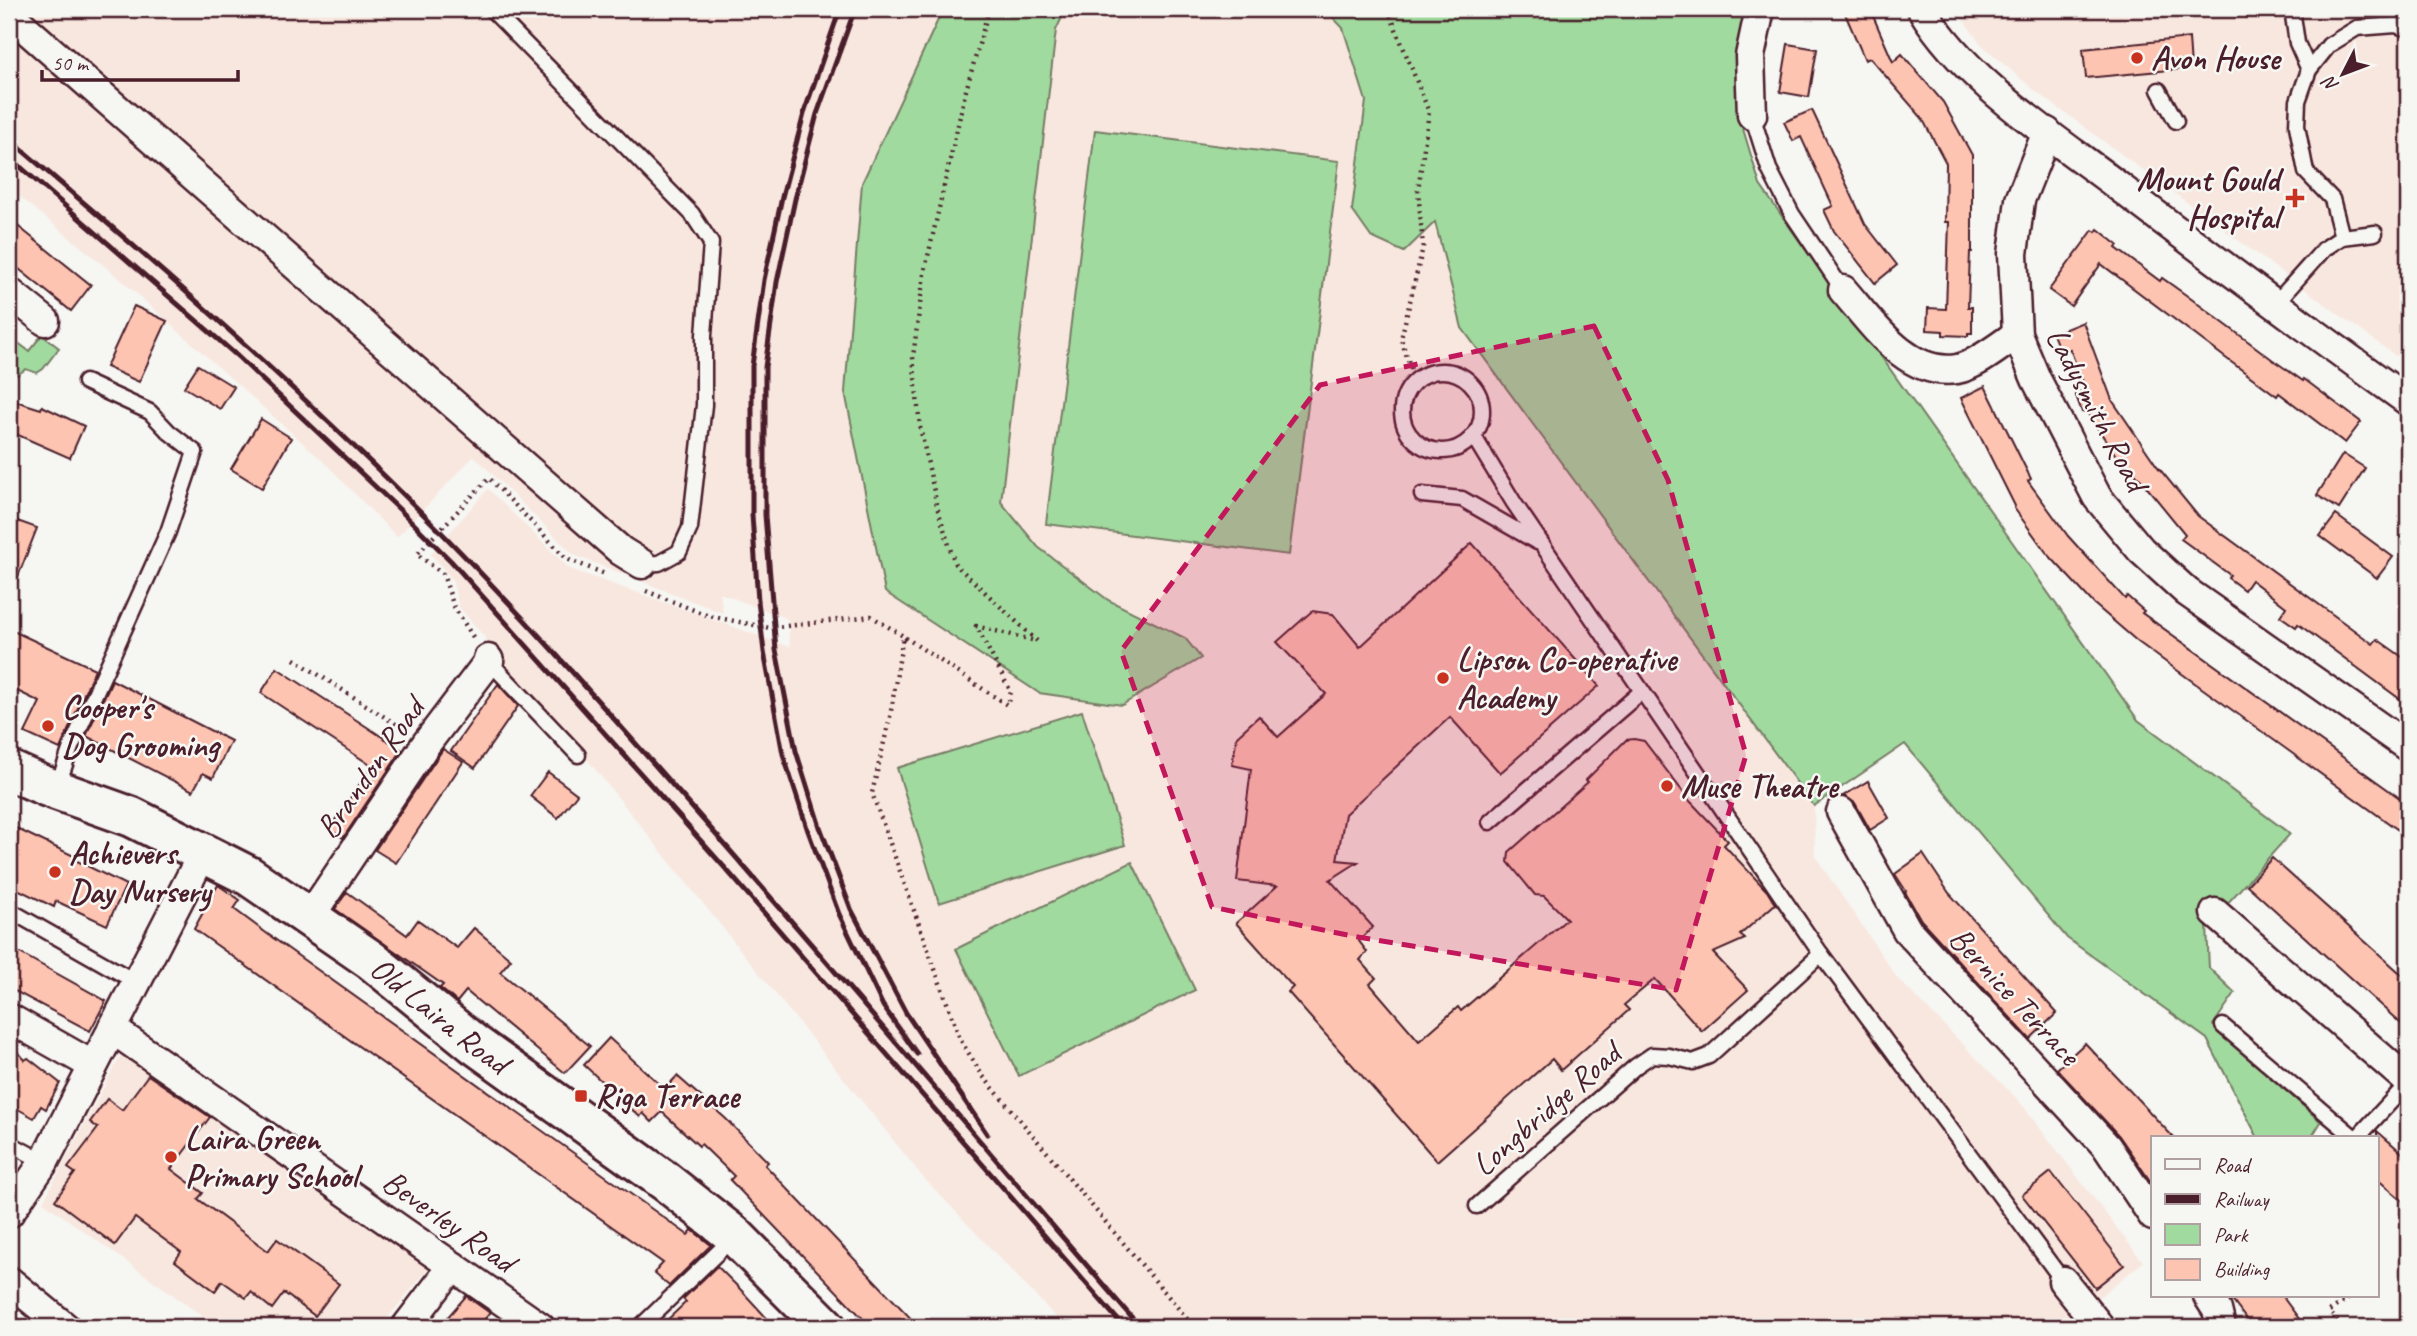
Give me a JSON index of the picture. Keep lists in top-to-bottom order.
{
  "streets": {
    "main road": ["Old Laira Road"],
    "street": [
      "Ladysmith Road",
      "Brandon Road",
      "Bernice Terrace",
      "Beverley Road"
    ],
    "lane": ["Longbridge Road"]
  },
  "crossings": [
    ["Brandon Road", "Old Laira Road"]
  ],
  "places": {
    "other": [
      "Avon House",
      "Lipson Co-operative Academy",
      "Cooper's Dog Grooming",
      "Muse Theatre",
      "Achievers Day Nursery",
      "Laira Green Primary School"
    ],
    "health": ["Mount Gould Hospital"],
    "transit": ["Riga Terrace"]
  },
  "legend": [
    "Road",
    "Railway",
    "Park",
    "Building"
  ],
  "scale_bar": "50 m",
  "north": "bottom left"
}
